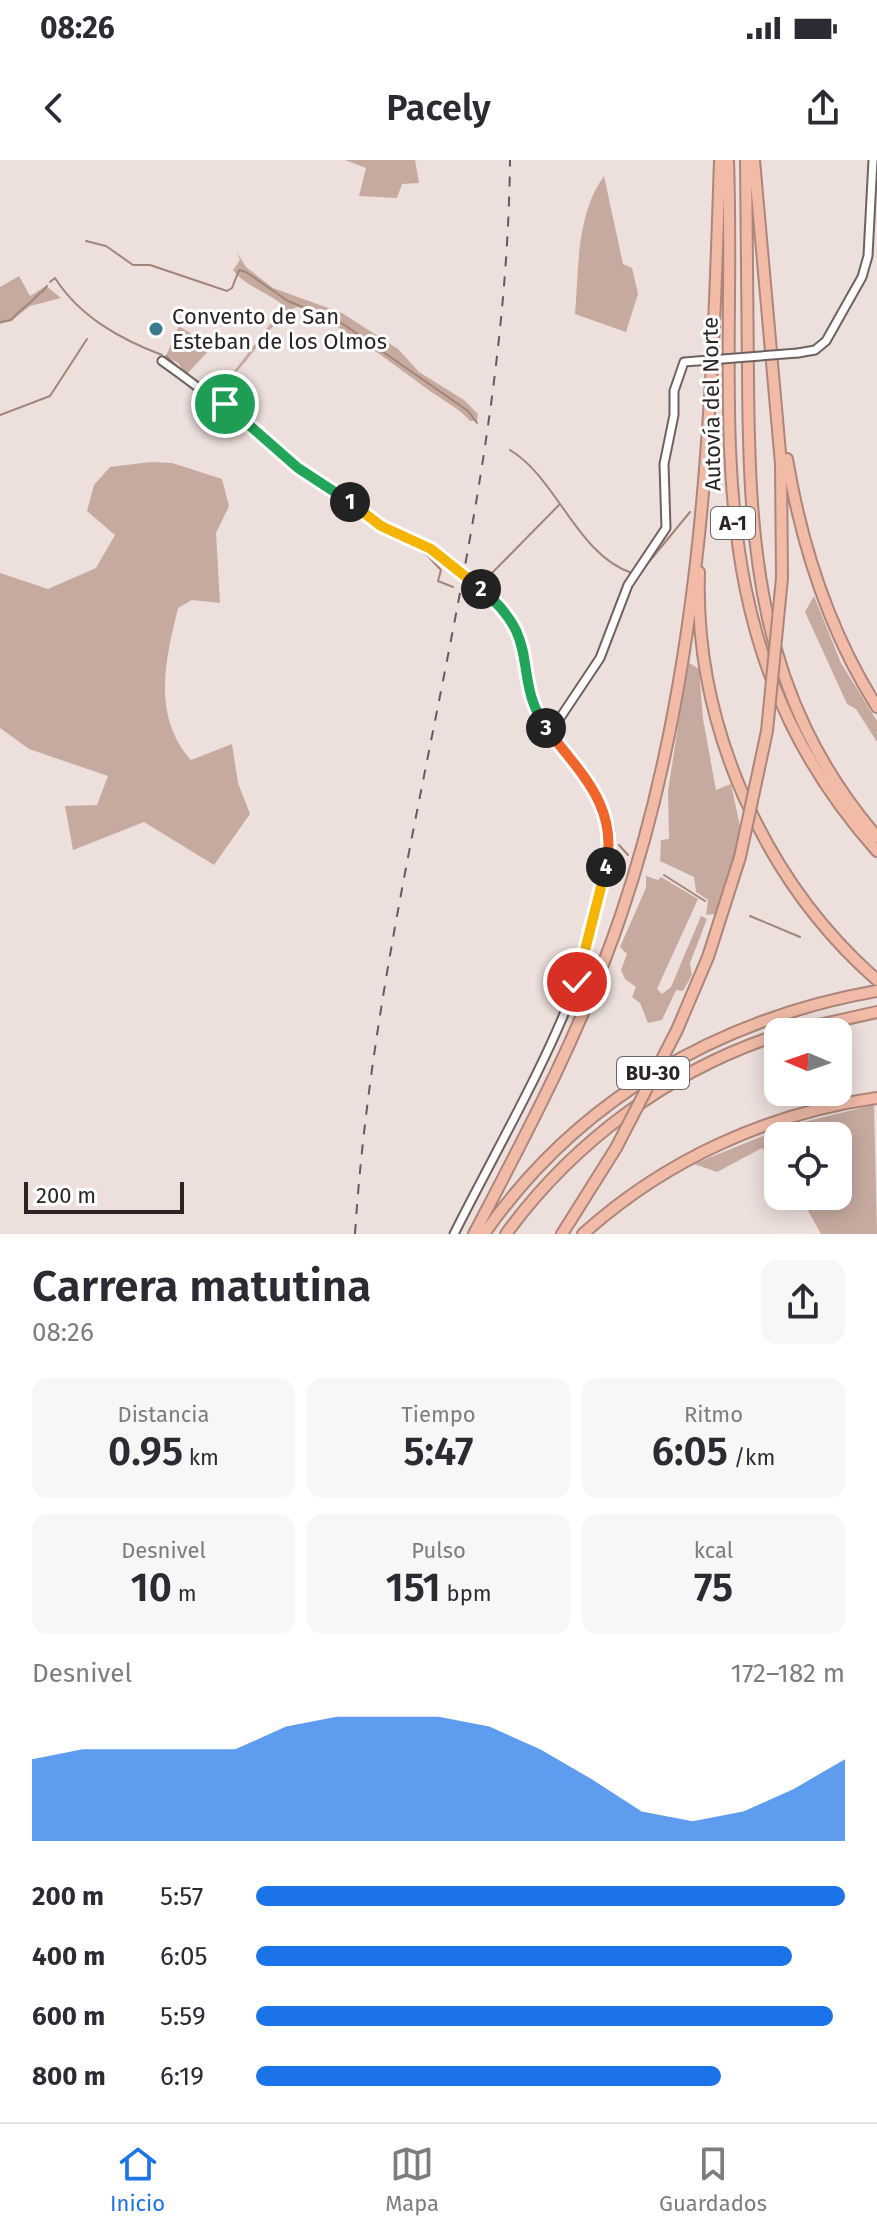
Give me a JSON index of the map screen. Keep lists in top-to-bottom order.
{
  "streets": {
    "highway": ["Autovía del Norte", "A-1", "BU-30"]
  },
  "places": ["Convento de San Esteban de los Olmos"],
  "scale_bar": "200 m",
  "north": "left",
  "page": {
    "status": "08:26",
    "header": "Pacely",
    "pins": [
      "1",
      "2",
      "3",
      "4"
    ],
    "scale": "200 m",
    "heading": ["Carrera matutina", "08:26"],
    "stats": [
      ["Distancia", "0.95 km"],
      ["Tiempo", "5:47"],
      ["Ritmo", "6:05 /km"],
      ["Desnivel", "10 m"],
      ["Pulso", "151 bpm"],
      ["kcal", "75"]
    ],
    "chart": ["Desnivel", "172–182 m"],
    "list": [
      {
        "name": "200 m",
        "note": "5:57"
      },
      {
        "name": "400 m",
        "note": "6:05"
      },
      {
        "name": "600 m",
        "note": "5:59"
      },
      {
        "name": "800 m",
        "note": "6:19"
      }
    ],
    "tabs": ["Inicio", "Mapa", "Guardados"]
  }
}
